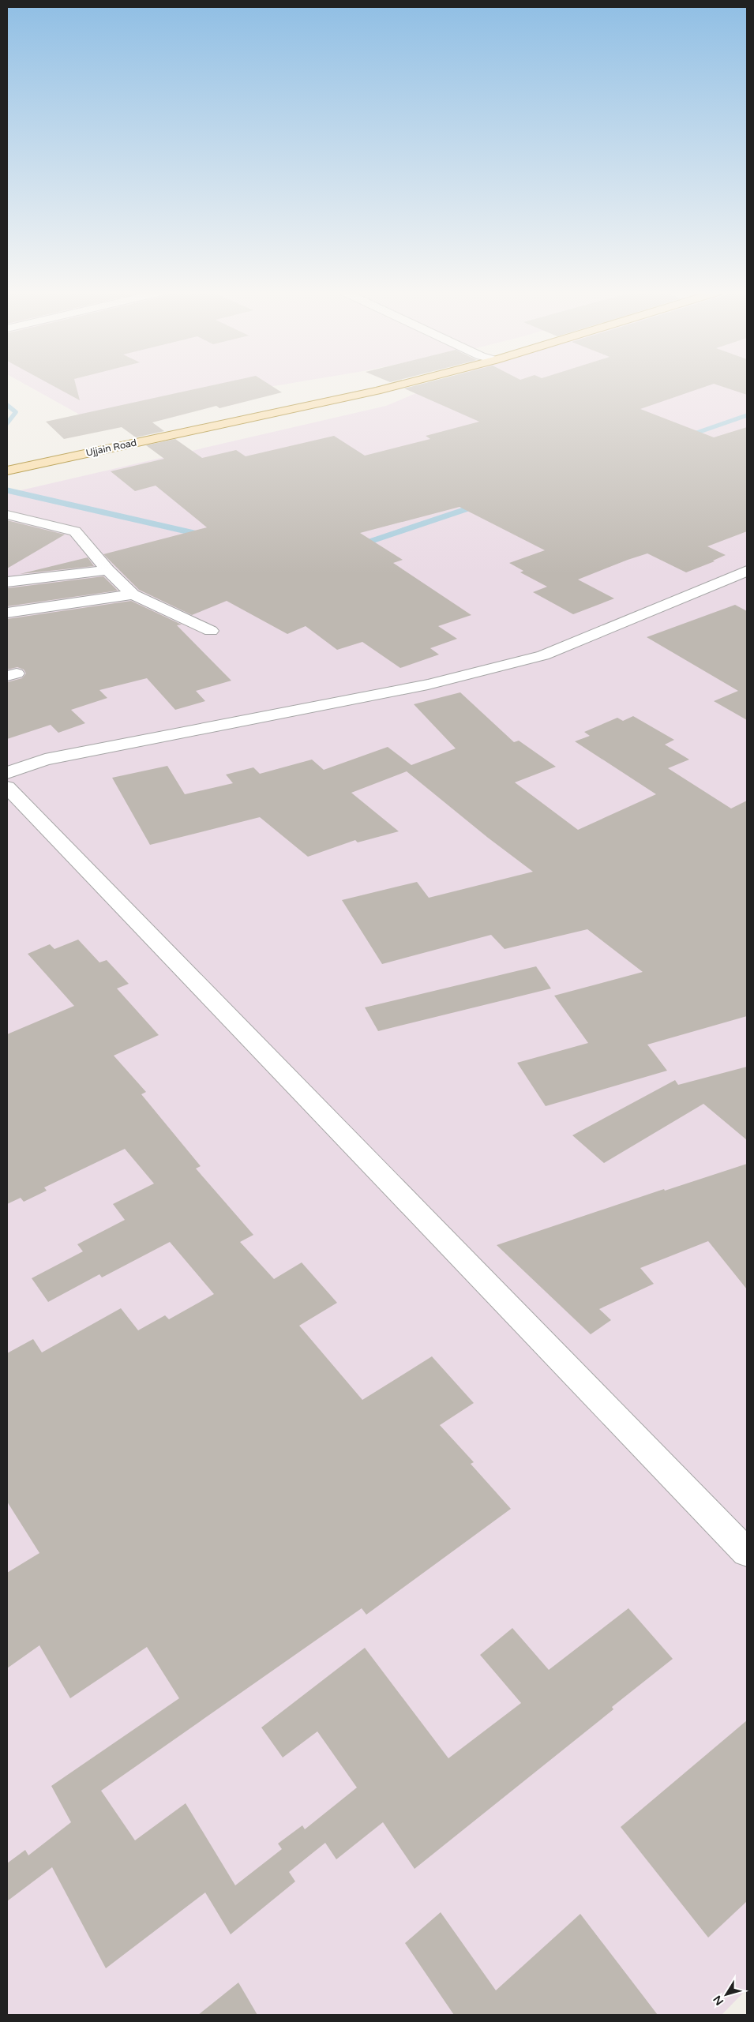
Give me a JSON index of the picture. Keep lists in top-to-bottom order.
{
  "streets": {
    "main road": ["Ujjain Road"]
  },
  "north": "bottom left"
}
